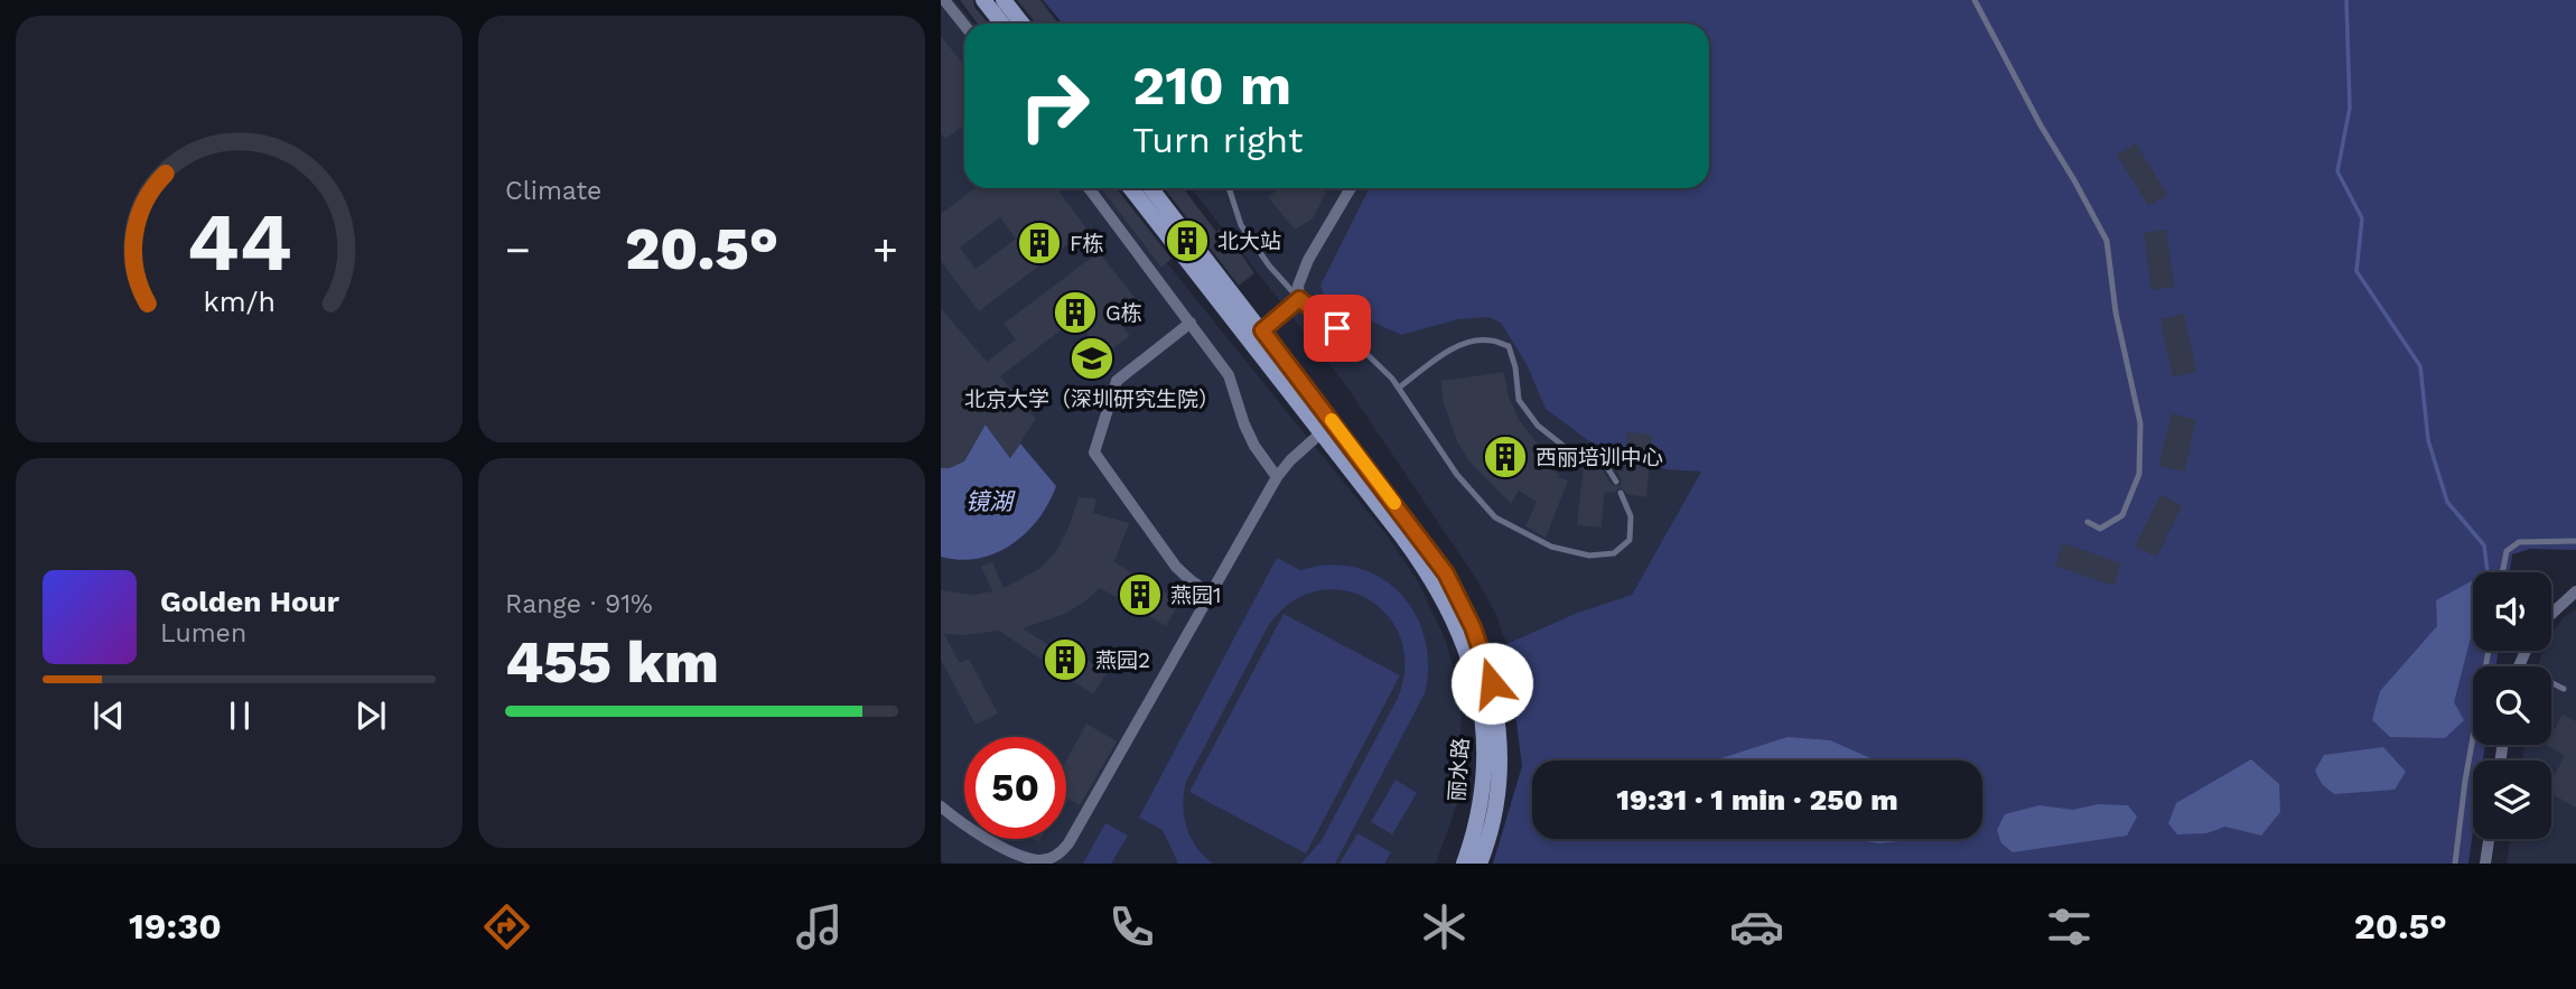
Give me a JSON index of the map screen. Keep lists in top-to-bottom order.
{
  "streets": {
    "main road": ["丽水路"]
  },
  "water": ["镜湖"],
  "places": {
    "building": [
      "北大站",
      "F栋",
      "G栋",
      "西丽培训中心",
      "燕园1",
      "燕园2"
    ],
    "school or university": ["北京大学（深圳研究生院）"]
  },
  "page": {
    "tile": [
      "Climate",
      ["Range · 91%", "455 km"]
    ],
    "turn": ["210 m", "Turn right"],
    "heat": ["−", "20.5°", "+"],
    "song": ["Golden Hour", "Lumen"],
    "limit": "50",
    "trip": "19:31 · 1 min · 250 m",
    "tabs": ["19:30", "20.5°"],
    "gauge": ["44", "km/h"]
  }
}
